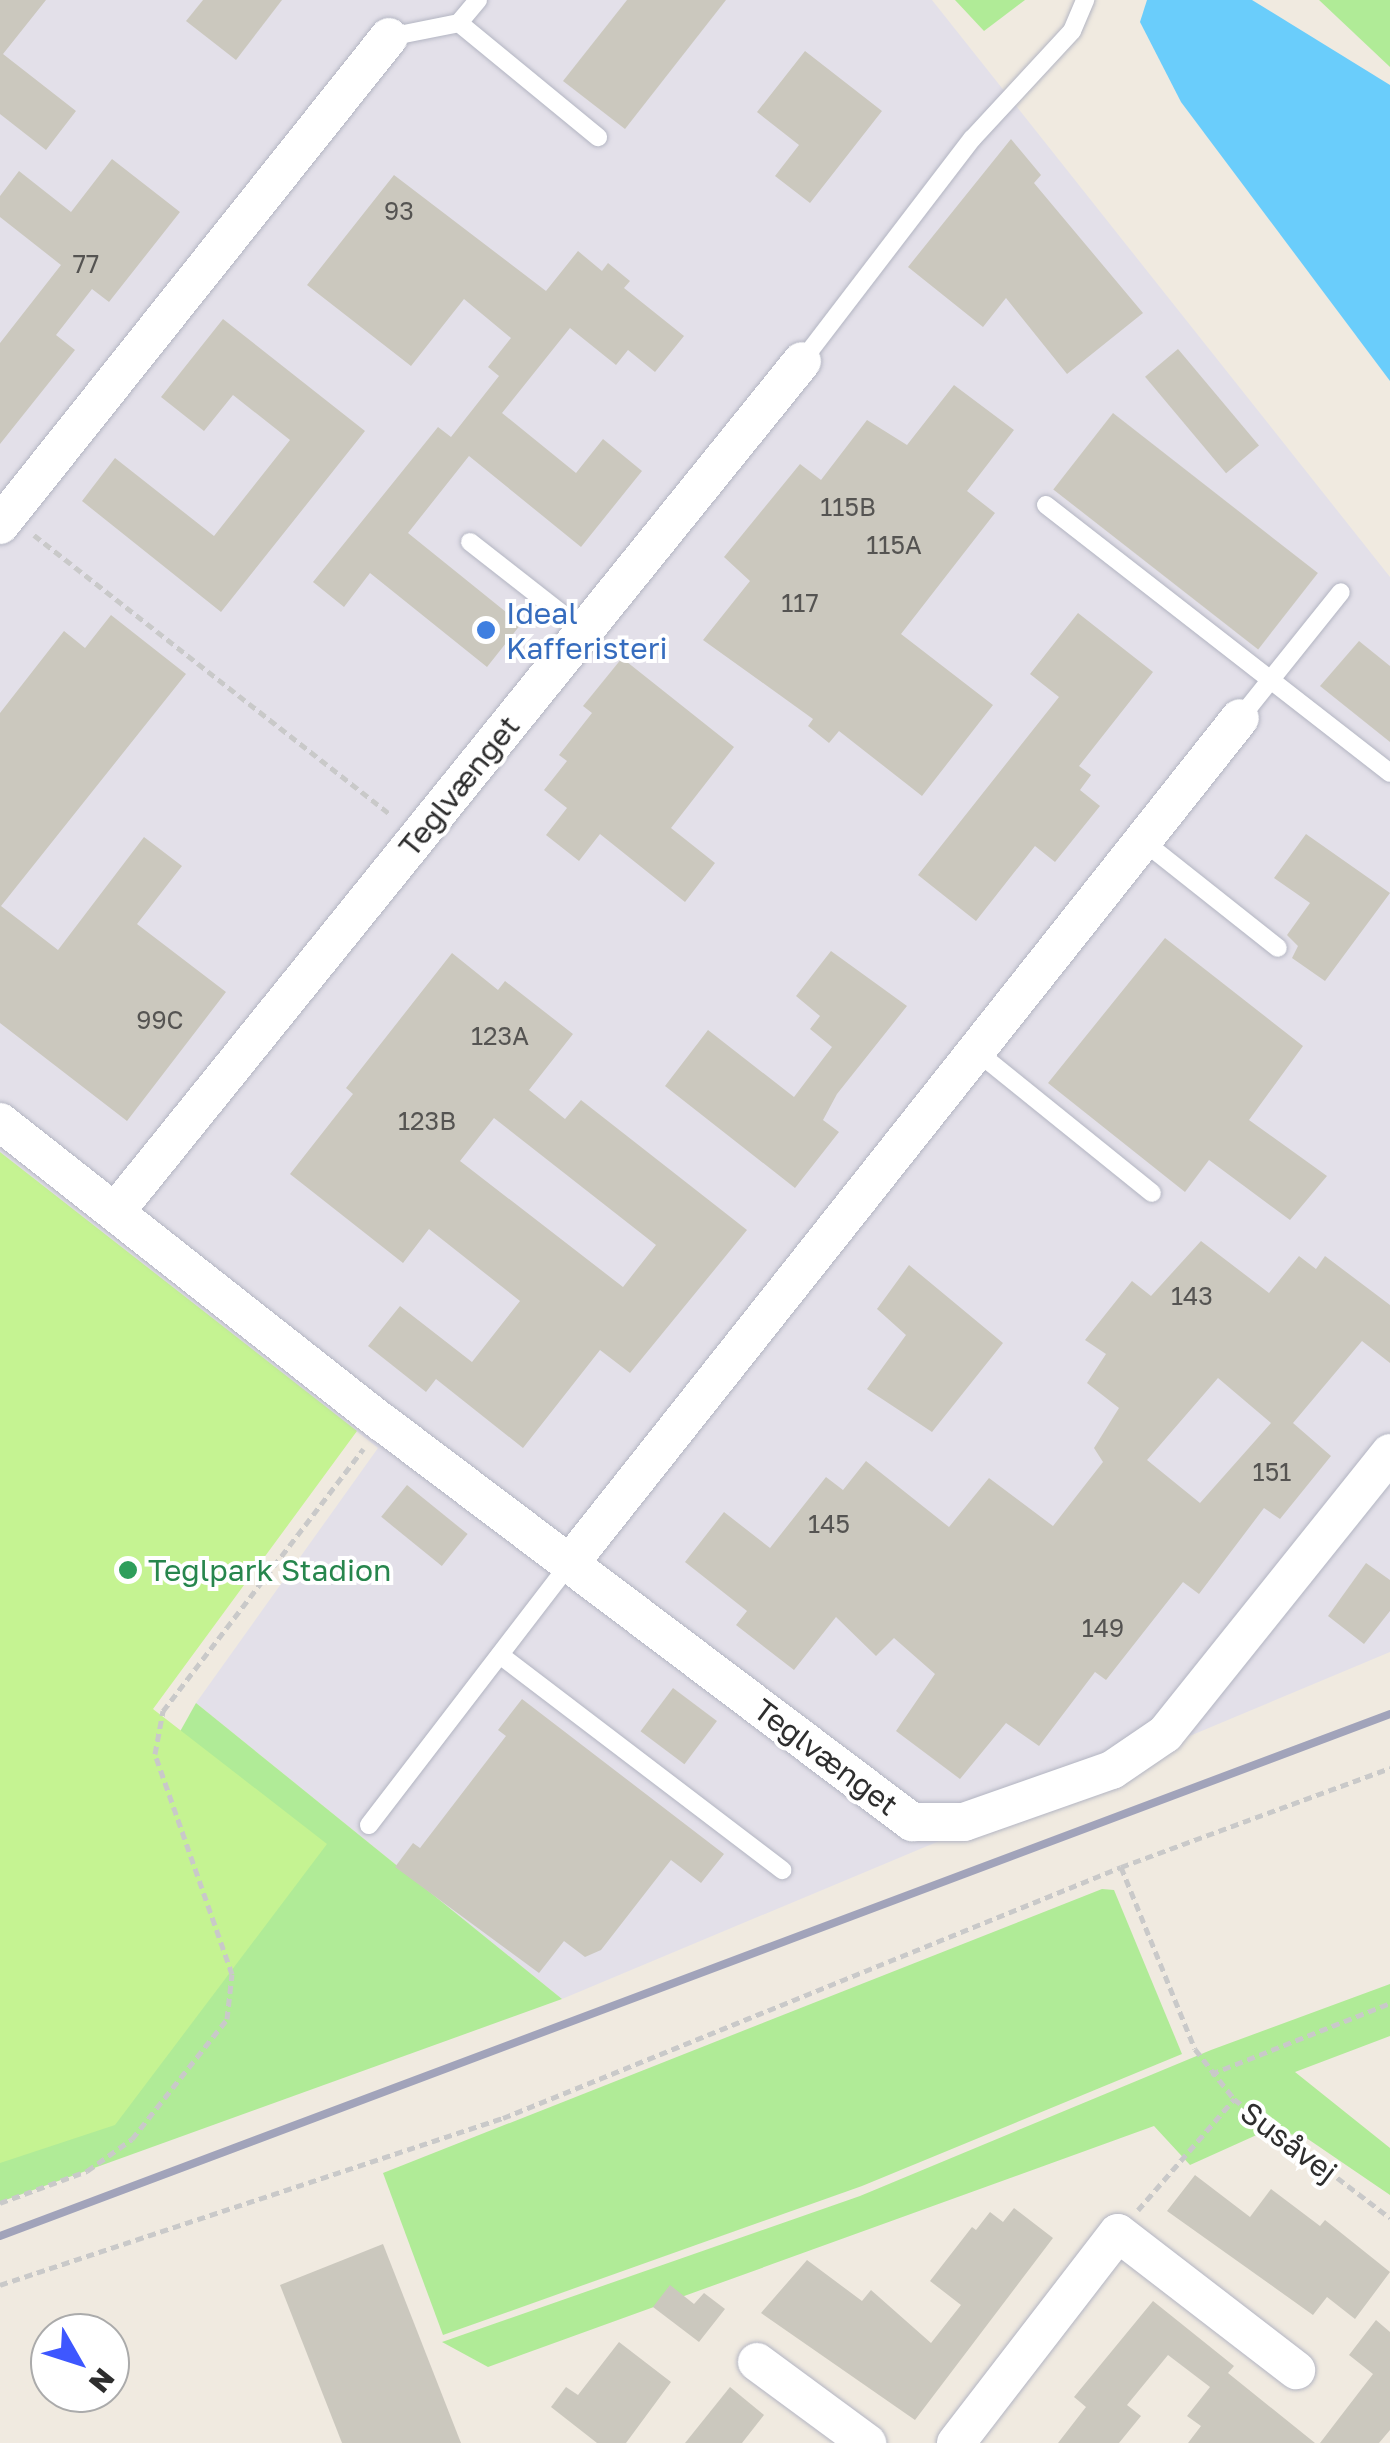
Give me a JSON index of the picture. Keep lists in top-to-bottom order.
{
  "streets": {
    "street": ["Teglvænget"],
    "path": ["Susåvej"]
  },
  "places": ["Ideal Kafferisteri", "Teglpark Stadion"],
  "house_numbers": [
    "93",
    "77",
    "115B",
    "115A",
    "117",
    "99C",
    "123A",
    "123B",
    "143",
    "151",
    "145",
    "149"
  ],
  "north": "bottom right"
}
